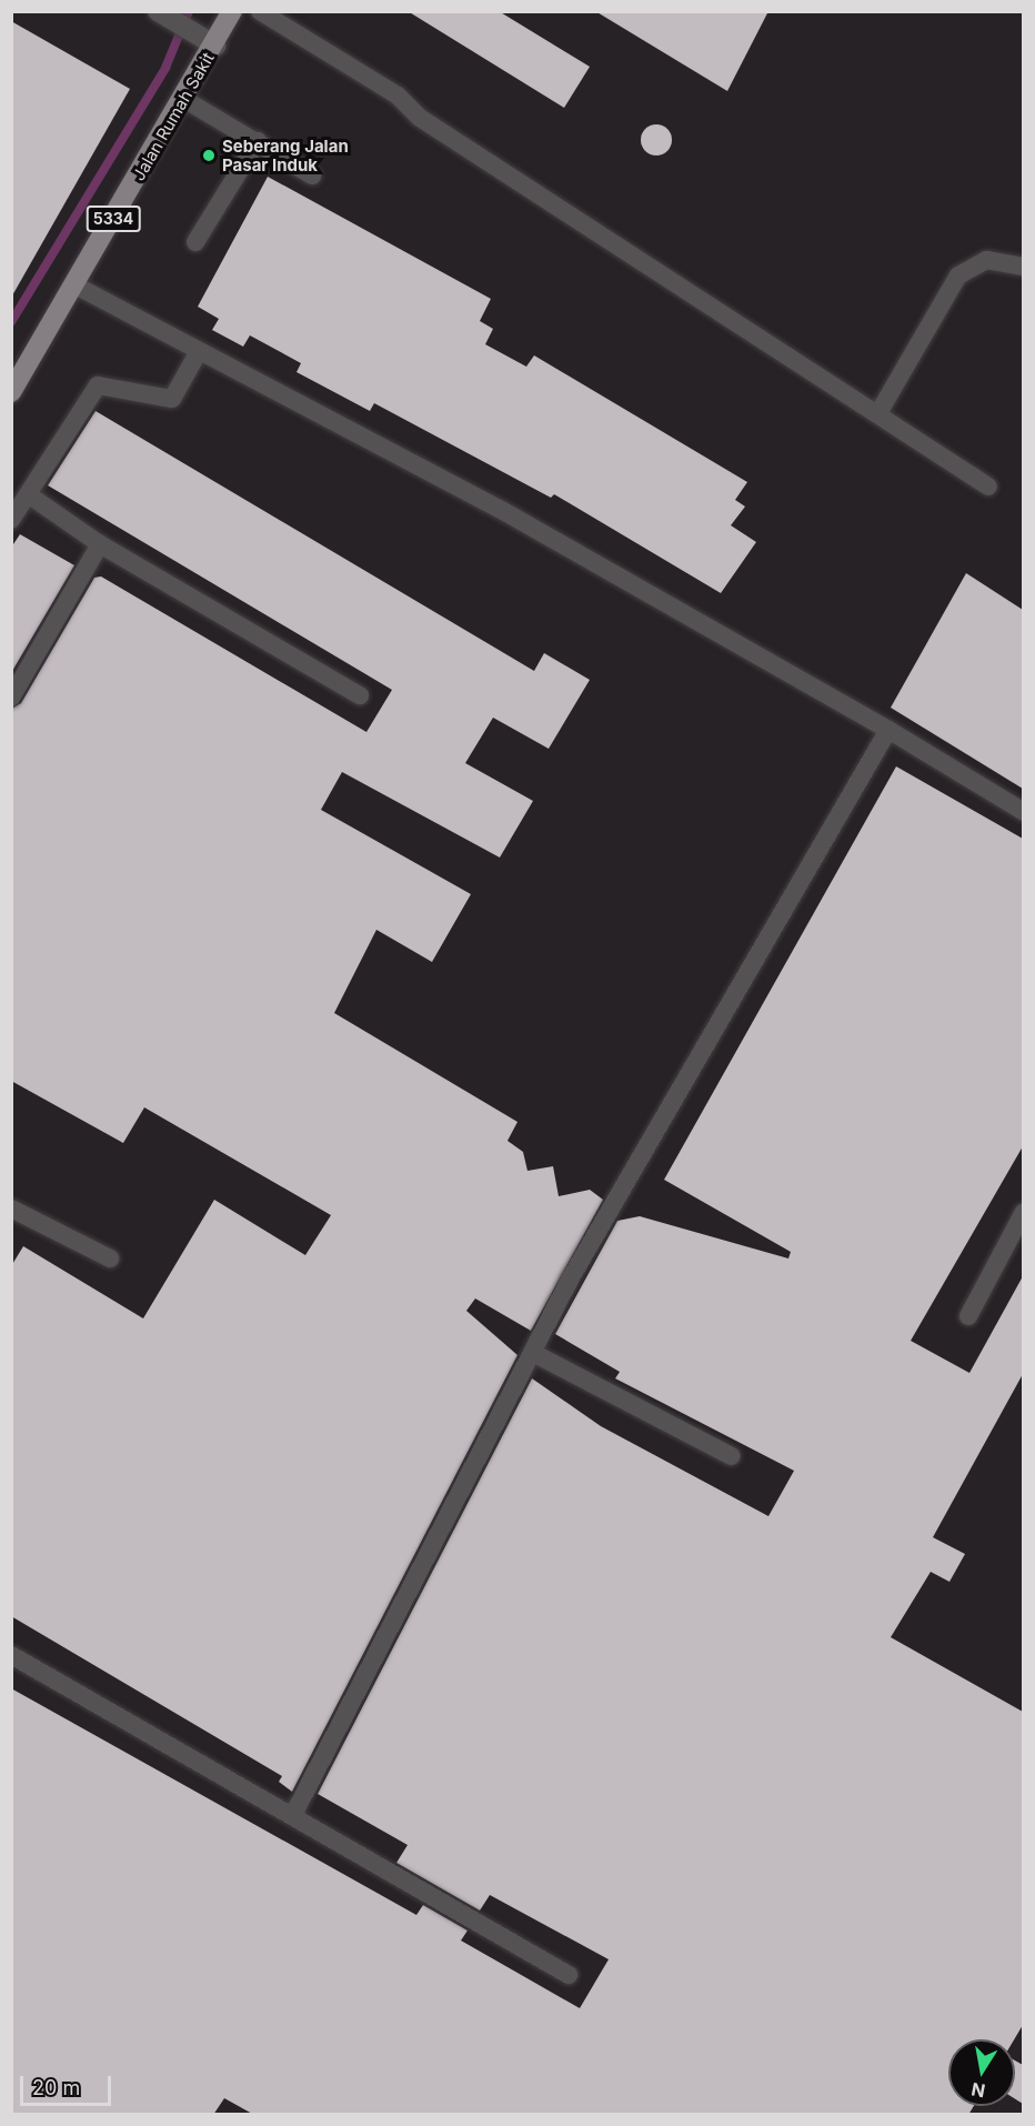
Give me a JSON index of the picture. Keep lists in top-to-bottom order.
{
  "streets": {
    "main road": ["Jalan Rumah Sakit", "5334"]
  },
  "places": ["Seberang Jalan Pasar Induk"],
  "scale_bar": "20 m",
  "north": "bottom"
}
